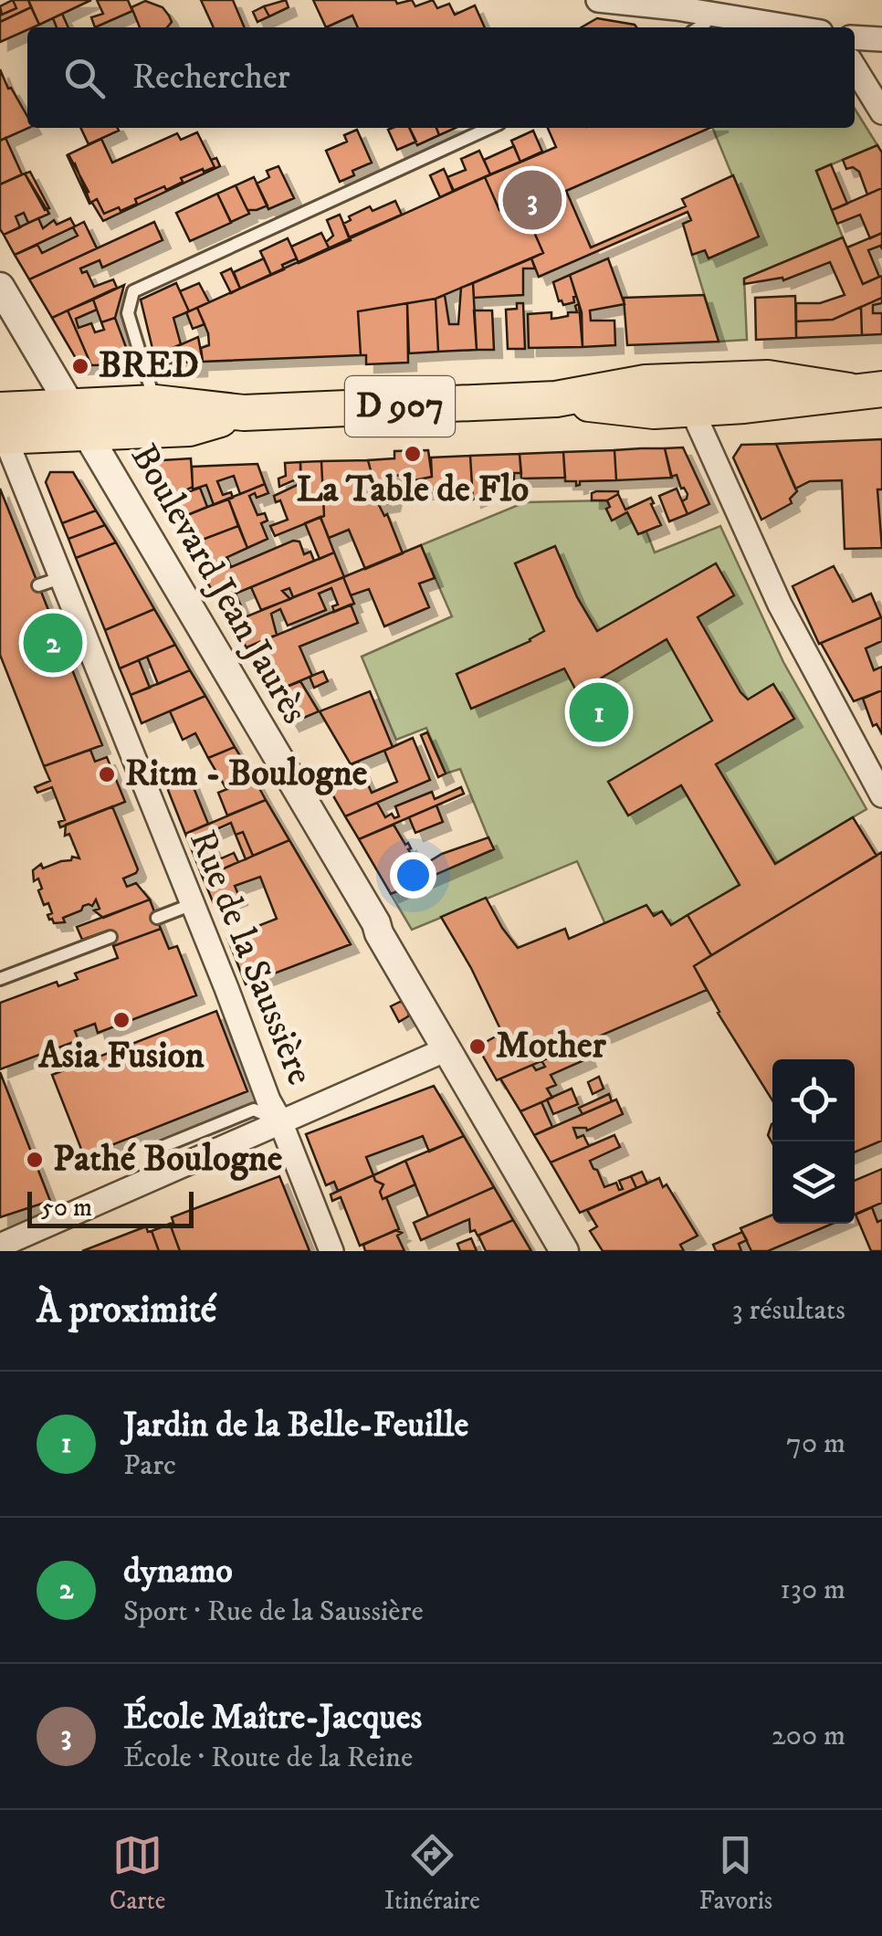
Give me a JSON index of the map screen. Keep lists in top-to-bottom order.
{
  "streets": {
    "main road": ["D 907"],
    "street": ["Boulevard Jean Jaurès", "Rue de la Saussière"]
  },
  "crossings": [
    ["D 907", "Boulevard Jean Jaurès"],
    ["D 907", "Rue de la Saussière"]
  ],
  "places": [
    "BRED",
    "La Table de Flo",
    "Ritm - Boulogne",
    "Asia Fusion",
    "Mother",
    "Pathé Boulogne"
  ],
  "scale_bar": "50 m",
  "page": {
    "search": "Rechercher",
    "pins": ["3", "2", "1"],
    "scale": "50 m",
    "heading": ["À proximité", "3 résultats"],
    "list": [
      {
        "mark": "1",
        "name": "Jardin de la Belle-Feuille",
        "note": "Parc",
        "value": "70 m"
      },
      {
        "mark": "2",
        "name": "dynamo",
        "note": "Sport · Rue de la Saussière",
        "value": "130 m"
      },
      {
        "mark": "3",
        "name": "École Maître-Jacques",
        "note": "École · Route de la Reine",
        "value": "200 m"
      }
    ],
    "nav": ["Carte", "Itinéraire", "Favoris"]
  }
}
